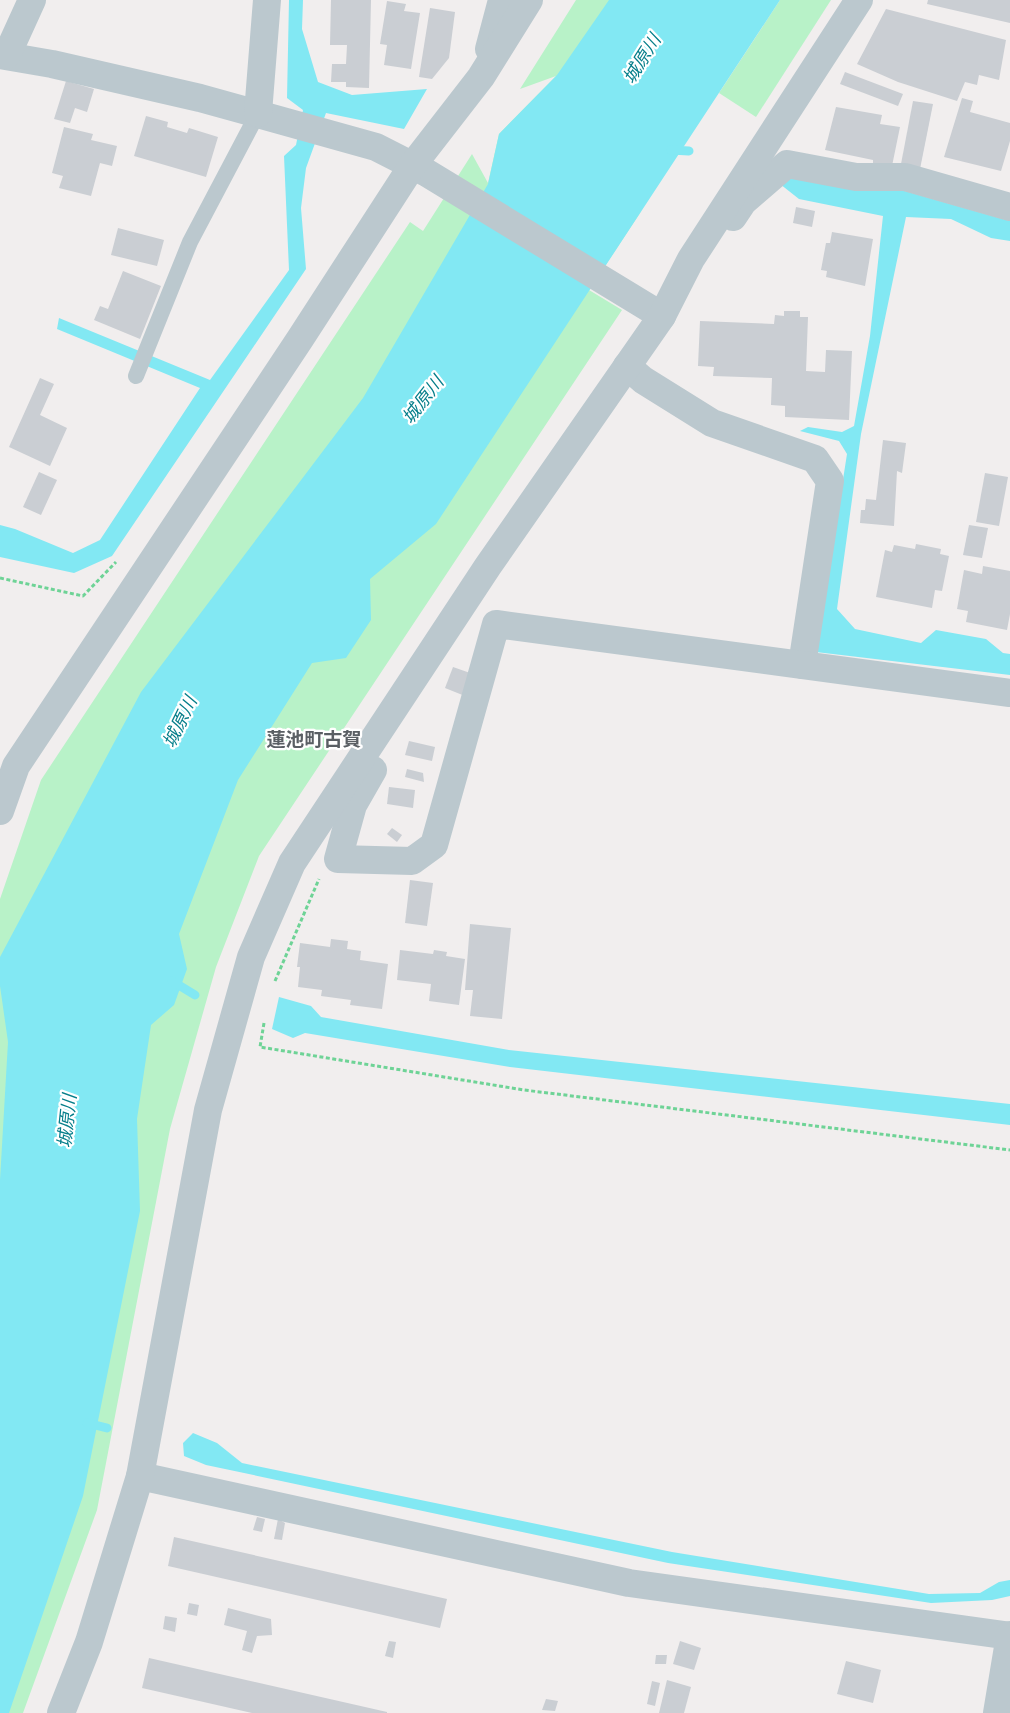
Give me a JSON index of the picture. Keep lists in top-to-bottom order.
{
  "districts": ["蓮池町古賀"],
  "water": ["城原川"]
}
